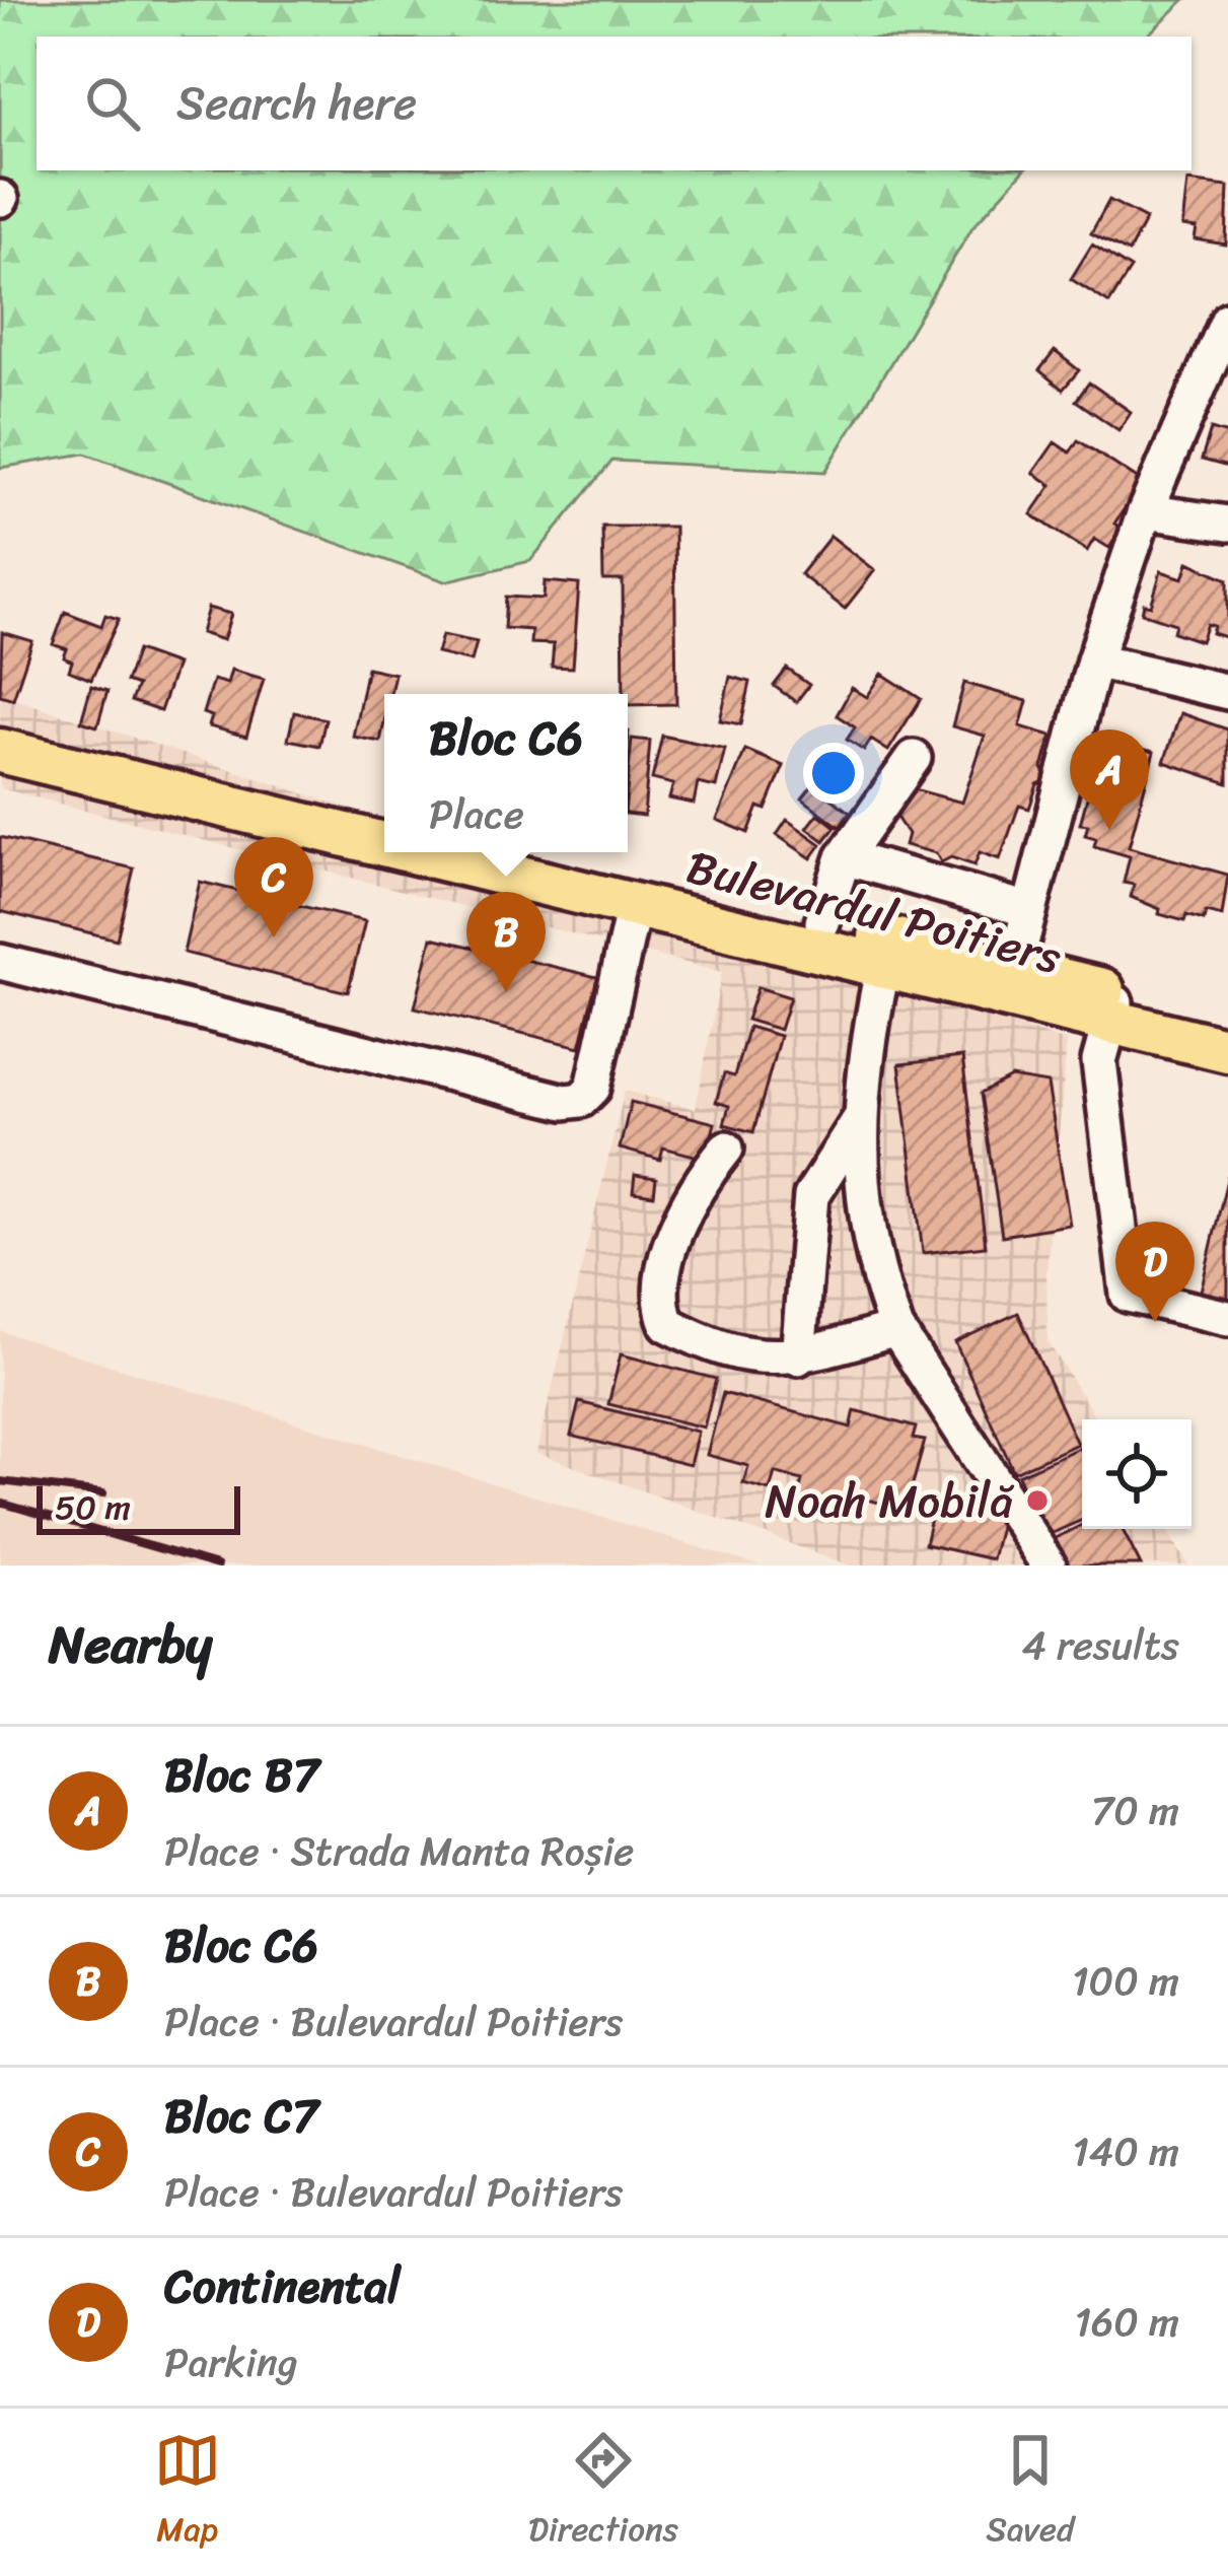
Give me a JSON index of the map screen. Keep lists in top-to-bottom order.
{
  "streets": {
    "main road": ["Bulevardul Poitiers"]
  },
  "places": ["Noah Mobilă"],
  "scale_bar": "50 m",
  "page": {
    "search": "Search here",
    "popup": ["Bloc C6", "Place"],
    "pins": [
      "A",
      "C",
      "B",
      "D"
    ],
    "scale": "50 m",
    "heading": ["Nearby", "4 results"],
    "list": [
      {
        "mark": "A",
        "name": "Bloc B7",
        "note": "Place · Strada Manta Roșie",
        "value": "70 m"
      },
      {
        "mark": "B",
        "name": "Bloc C6",
        "note": "Place · Bulevardul Poitiers",
        "value": "100 m"
      },
      {
        "mark": "C",
        "name": "Bloc C7",
        "note": "Place · Bulevardul Poitiers",
        "value": "140 m"
      },
      {
        "mark": "D",
        "name": "Continental",
        "note": "Parking",
        "value": "160 m"
      }
    ],
    "nav": ["Map", "Directions", "Saved"]
  }
}
